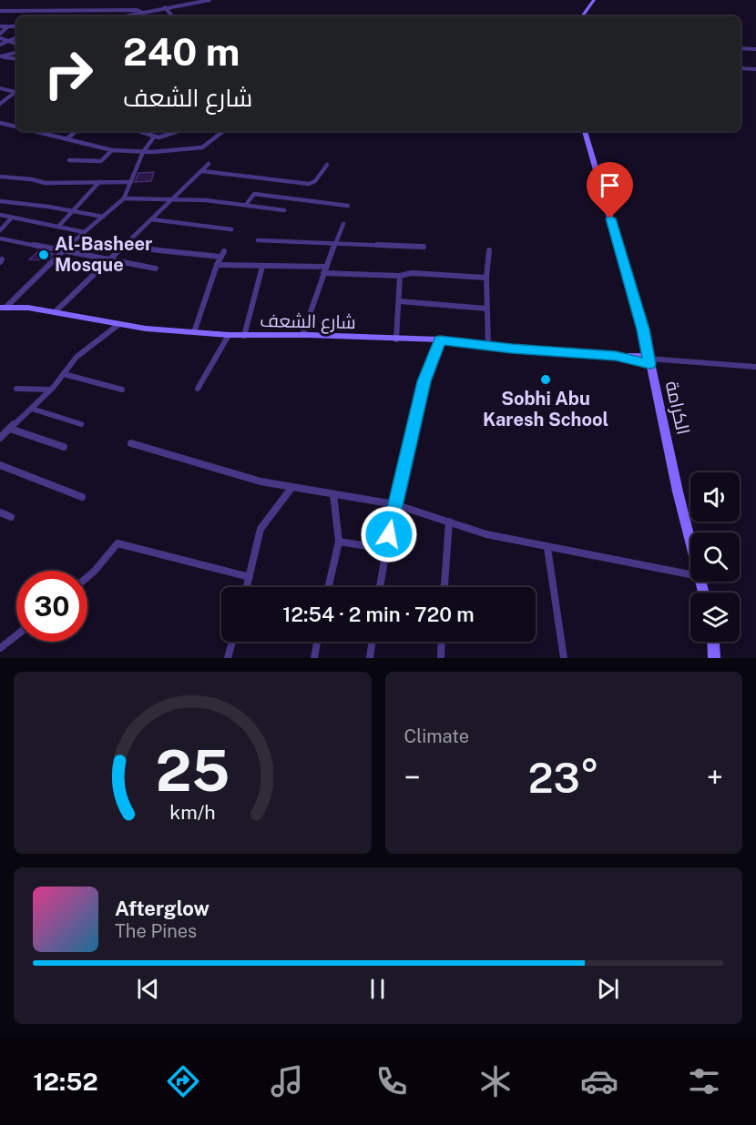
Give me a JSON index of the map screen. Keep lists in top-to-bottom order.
{
  "streets": {
    "main road": ["شارع الشعف", "الكرامة"]
  },
  "crossings": [
    ["شارع الشعف", "الكرامة"]
  ],
  "places": ["Al-Basheer Mosque", "Sobhi Abu Karesh School"],
  "page": {
    "turn": ["240 m", "شارع الشعف"],
    "limit": "30",
    "trip": "12:54 · 2 min · 720 m",
    "tile": "Climate",
    "heat": ["−", "23°", "+"],
    "song": ["Afterglow", "The Pines"],
    "tabs": "12:52",
    "gauge": ["25", "km/h"]
  }
}
